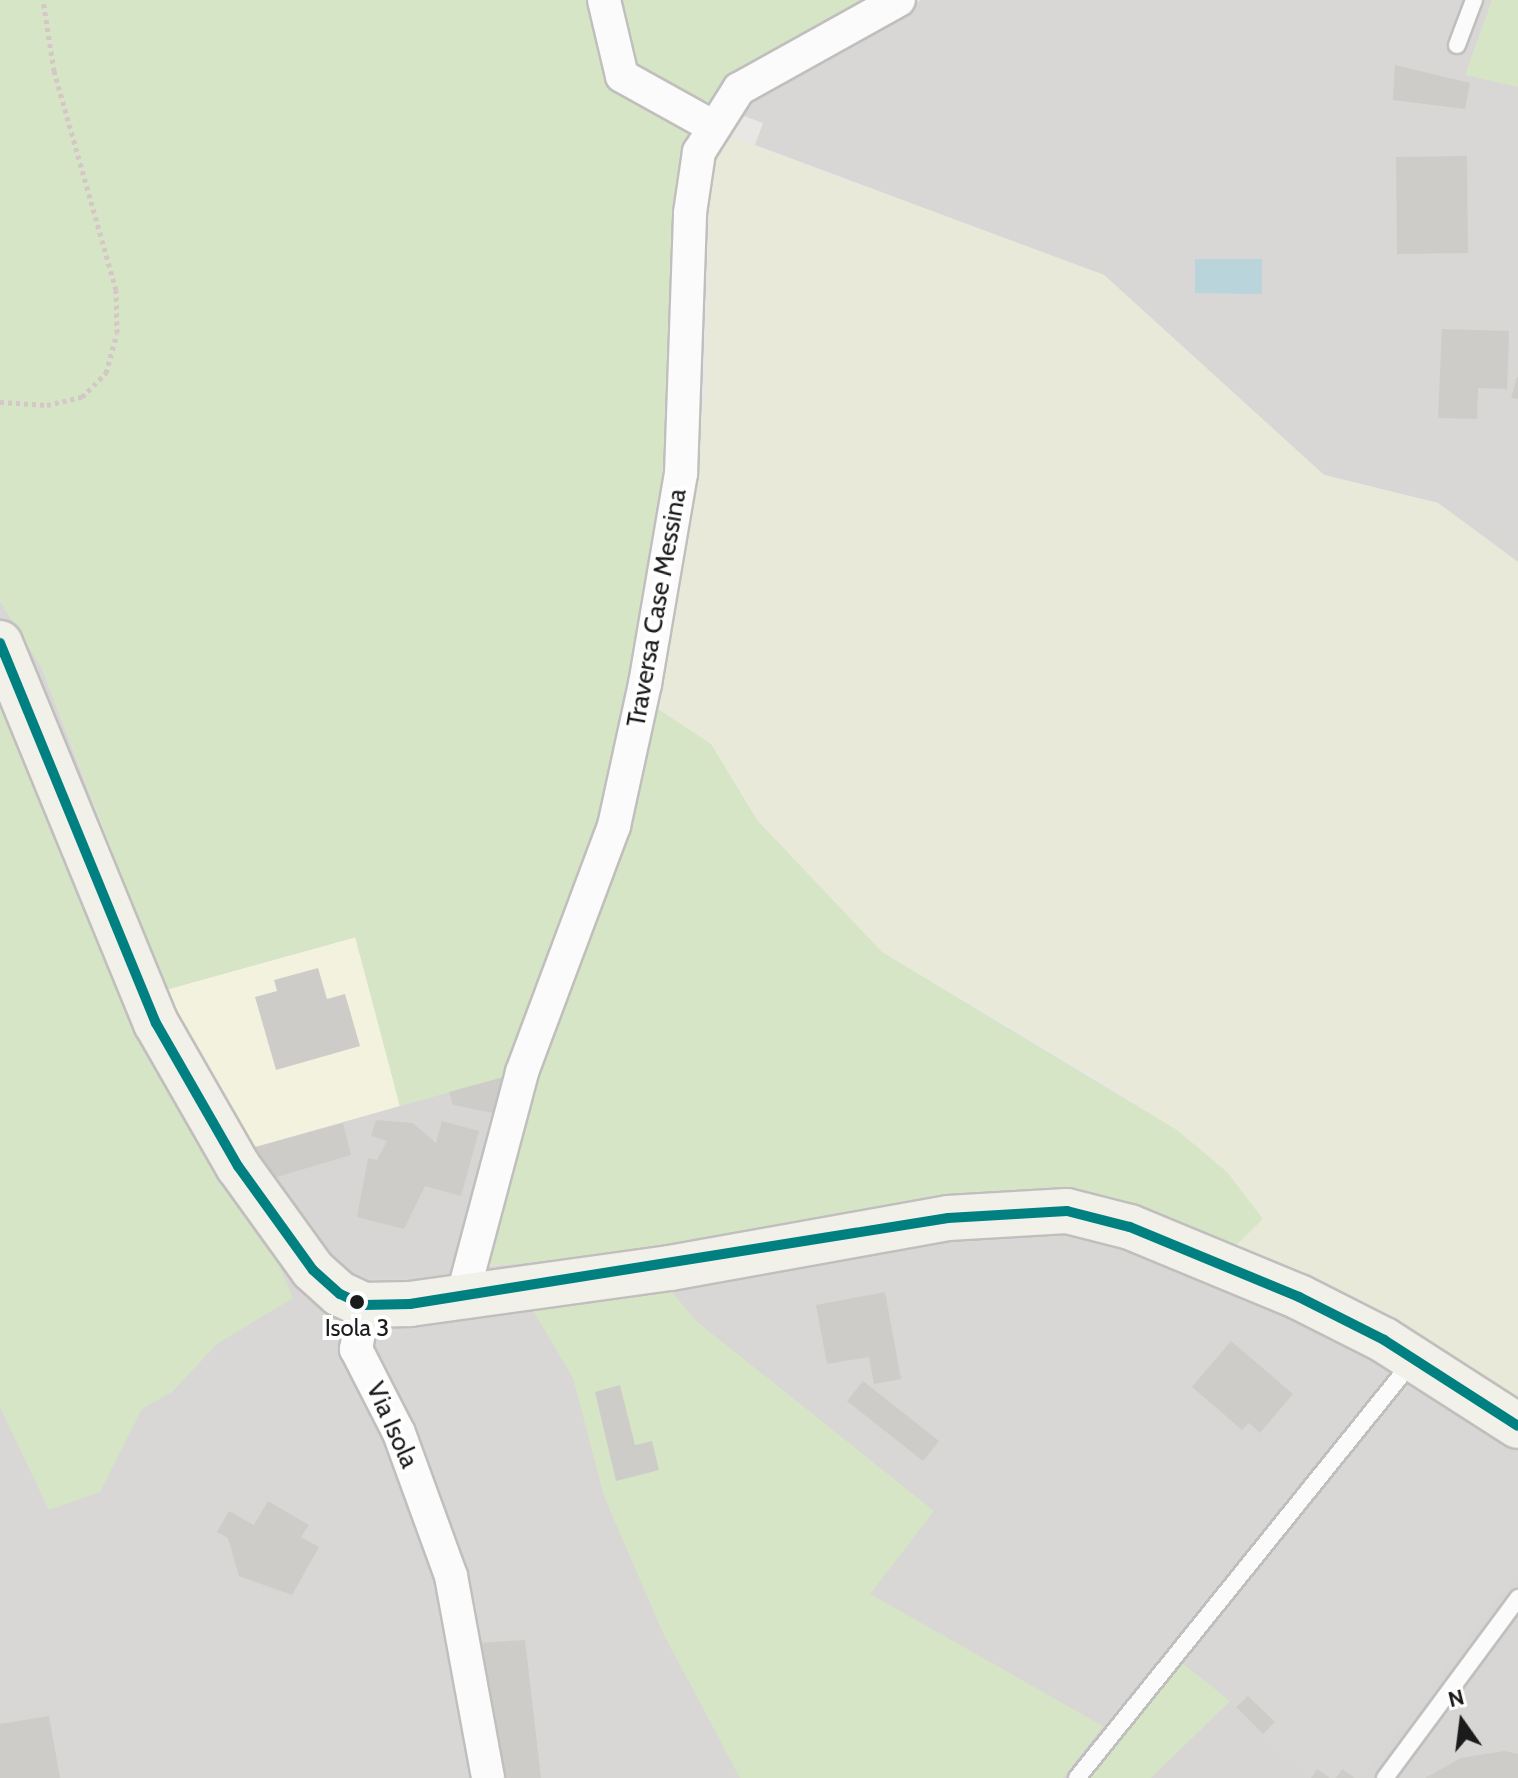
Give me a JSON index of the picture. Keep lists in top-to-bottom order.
{
  "streets": {
    "street": ["Traversa Case Messina", "Via Isola"]
  },
  "places": ["Isola 3"],
  "north": "top"
}
